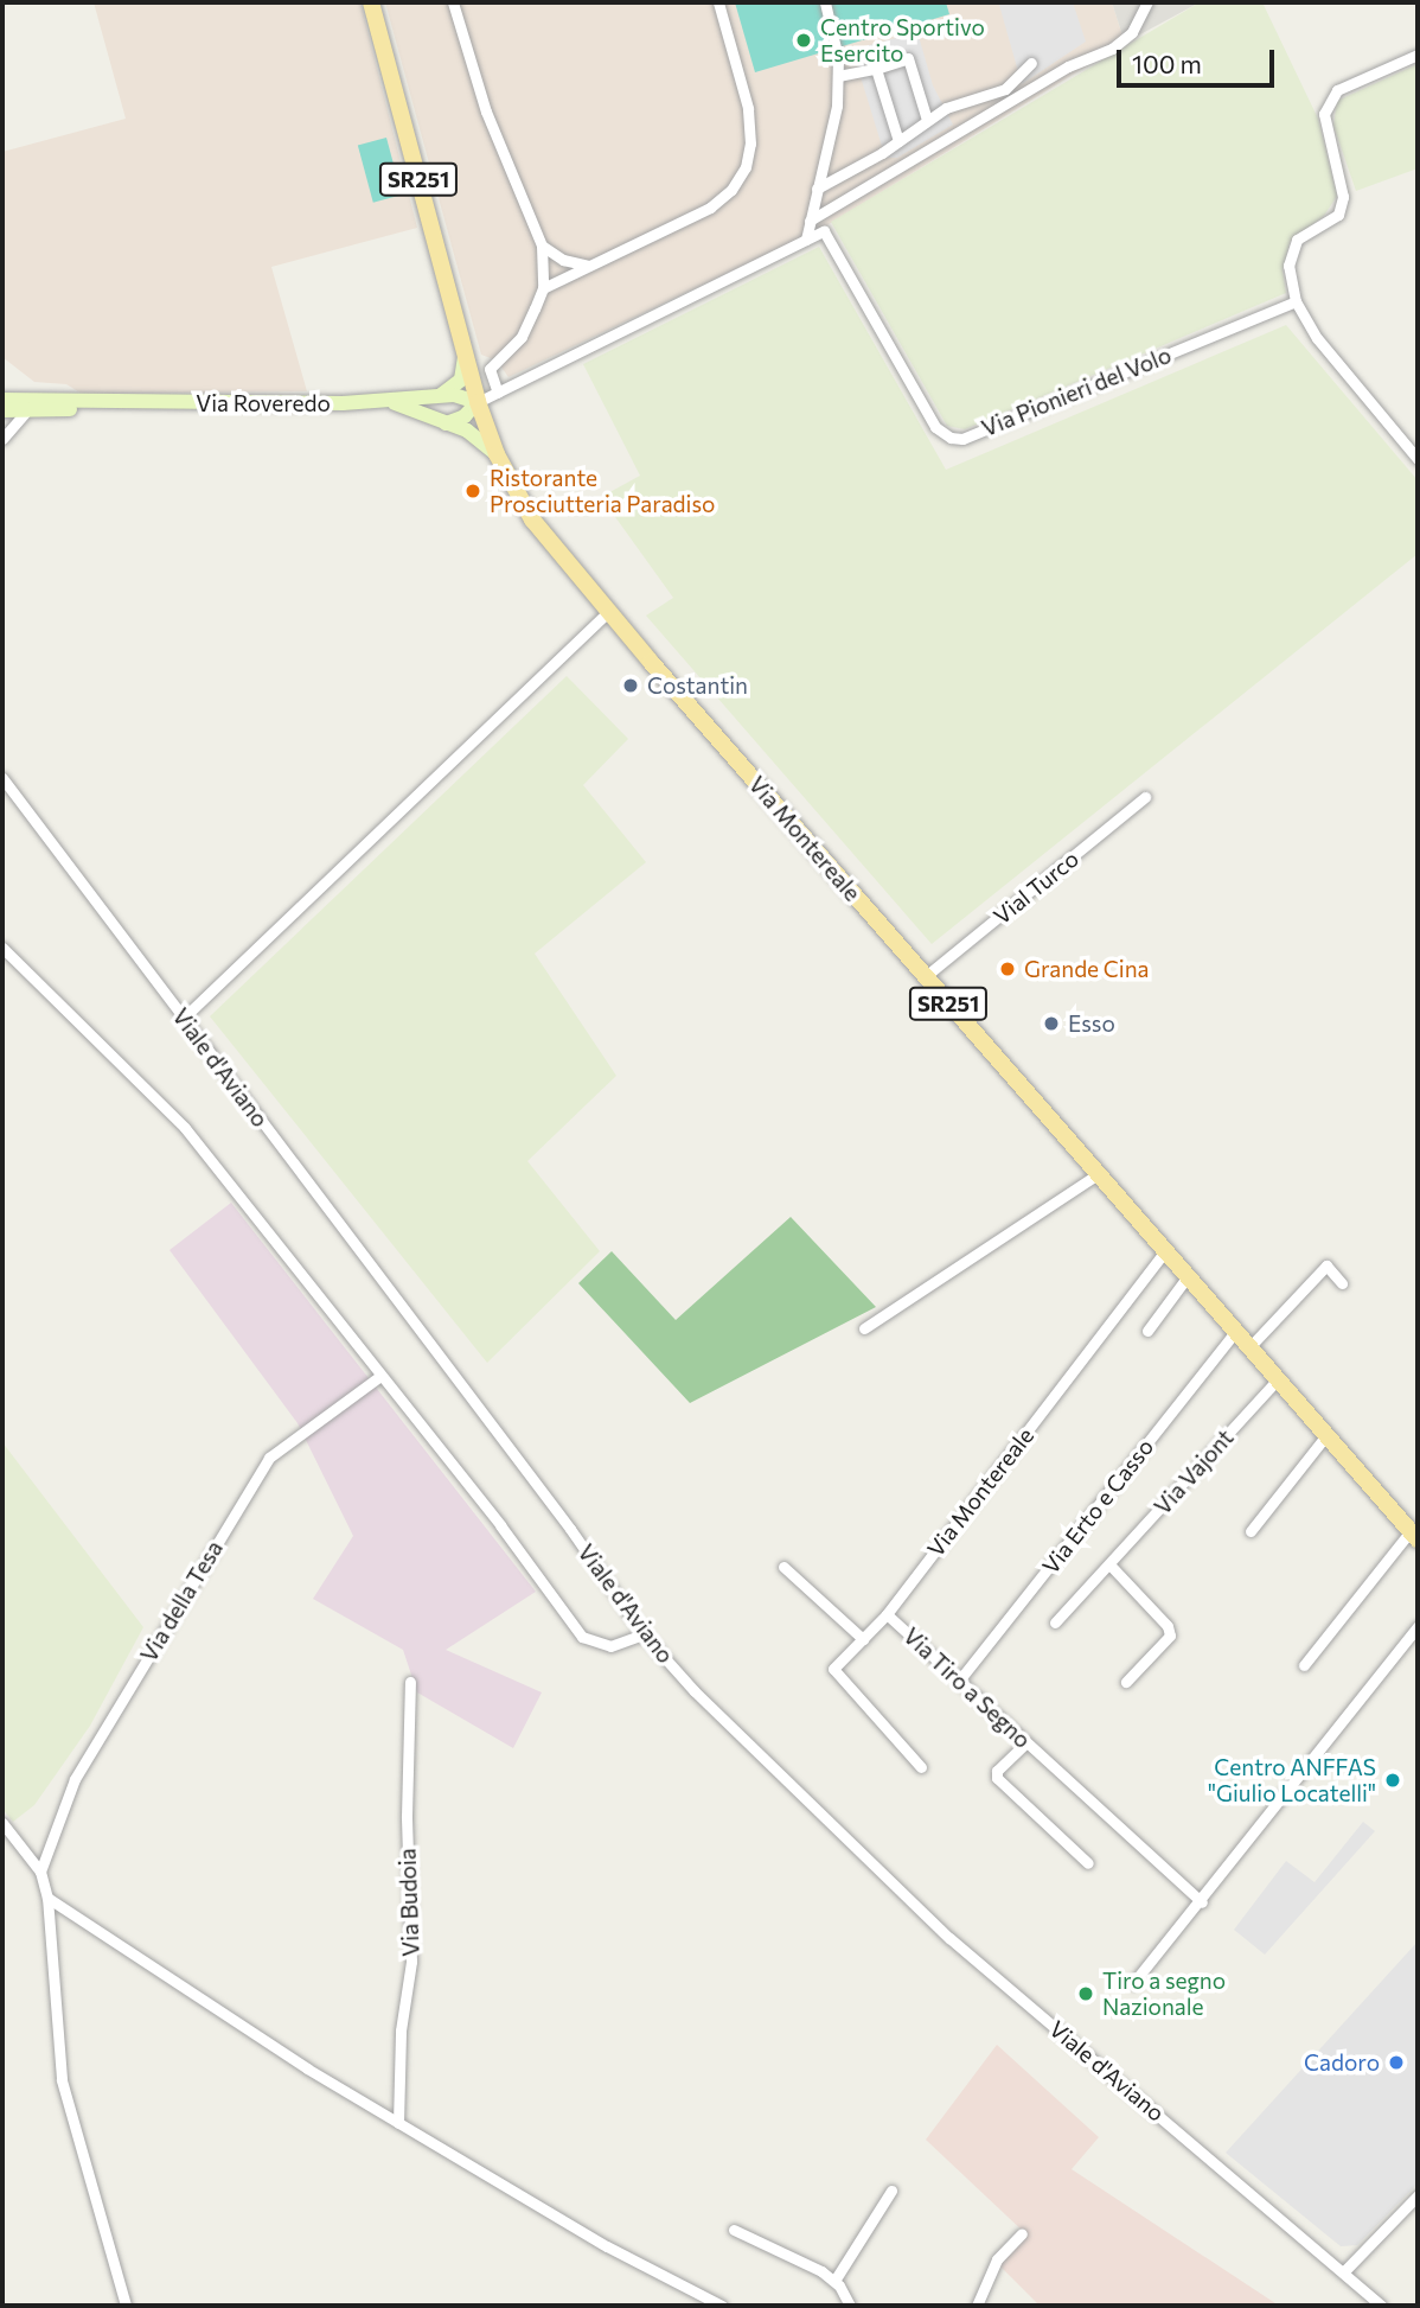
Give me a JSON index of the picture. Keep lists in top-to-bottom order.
{
  "streets": {
    "main road": ["SR251", "Via Roveredo", "Via Montereale"],
    "street": [
      "Via Pionieri del Volo",
      "Vial Turco",
      "Viale d'Aviano",
      "Via Vajont",
      "Via Erto e Casso",
      "Via della Tesa",
      "Via Tiro a Segno",
      "Via Budoia"
    ]
  },
  "crossings": [
    ["SR251", "Via Roveredo"],
    ["SR251", "Via Montereale"],
    ["Via Roveredo", "Via Montereale"],
    ["Via Montereale", "Vial Turco"],
    ["Via Montereale", "Via Vajont"],
    ["Via Montereale", "Via Erto e Casso"],
    ["Via Montereale", "Via Tiro a Segno"],
    ["Via Erto e Casso", "Via Tiro a Segno"]
  ],
  "places": [
    "Centro Sportivo Esercito",
    "Ristorante Prosciutteria Paradiso",
    "Costantin",
    "Grande Cina",
    "Esso",
    "Centro ANFFAS \"Giulio Locatelli\"",
    "Tiro a segno Nazionale",
    "Cadoro"
  ],
  "scale_bar": "100 m"
}
